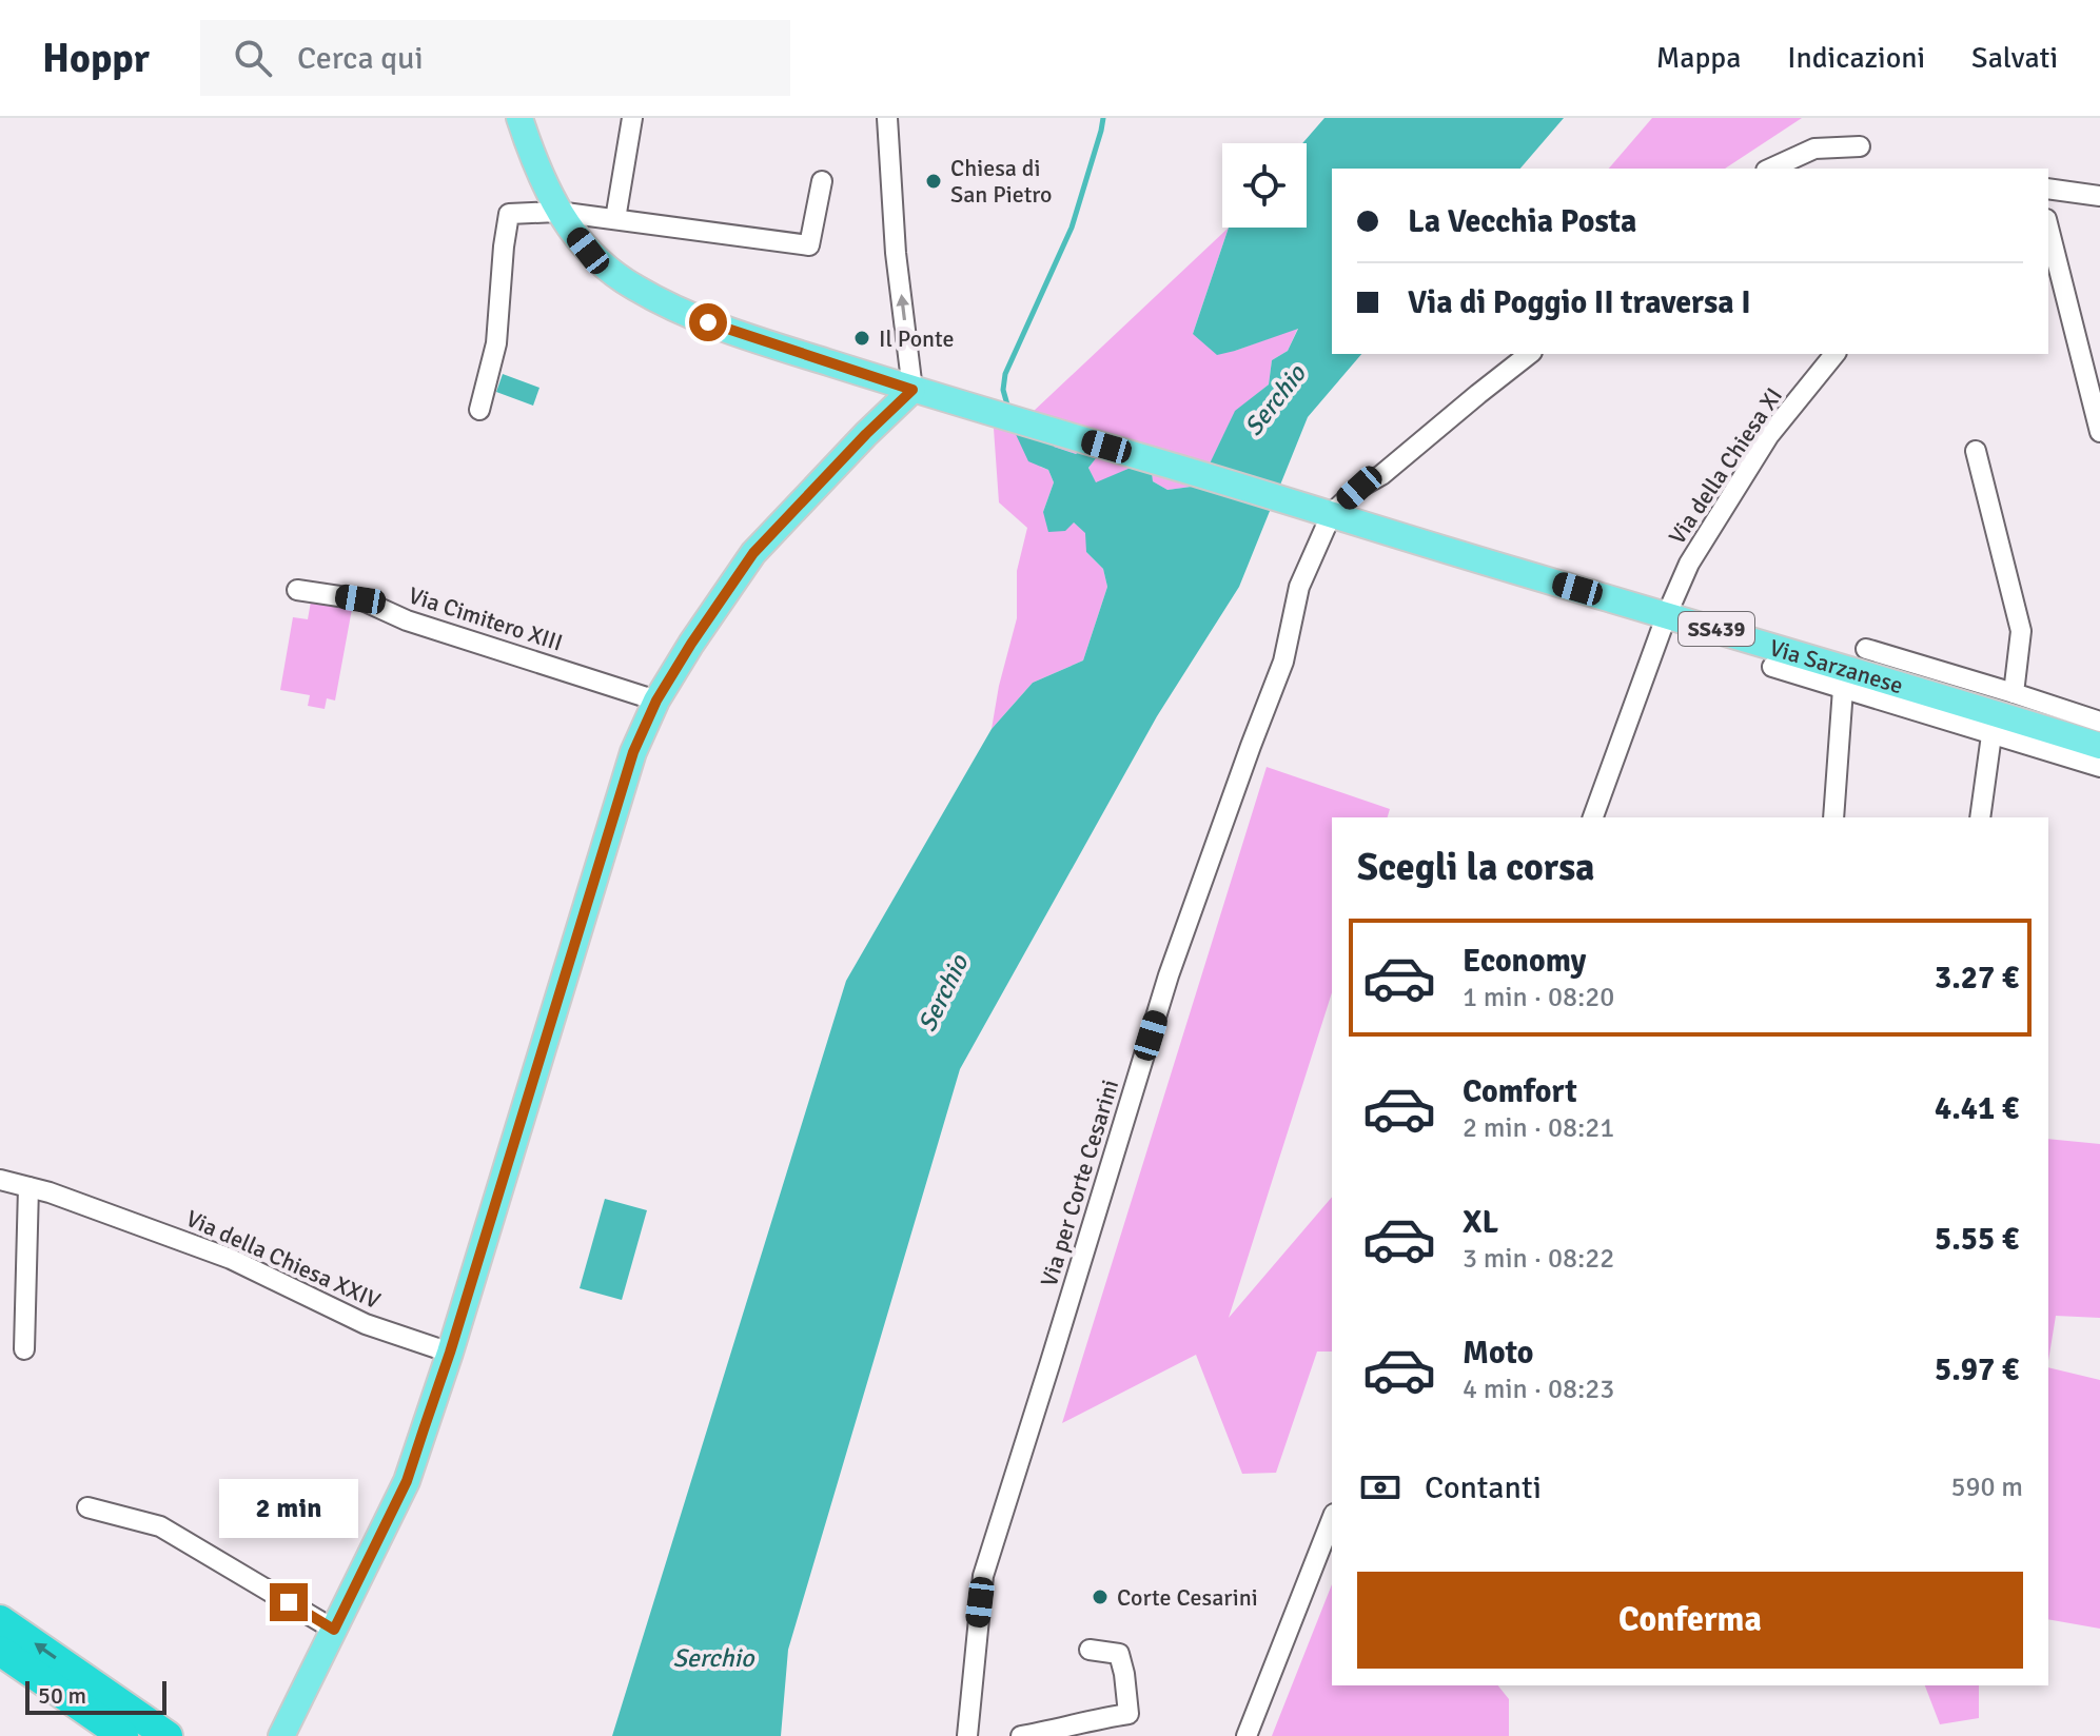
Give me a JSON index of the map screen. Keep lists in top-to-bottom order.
{
  "streets": {
    "main road": ["SS439", "Via Sarzanese"],
    "street": [
      "Via della Chiesa XI",
      "Via Cimitero XIII",
      "Via per Corte Cesarini",
      "Via della Chiesa XXIV"
    ]
  },
  "crossings": [
    ["Via della Chiesa XI", "Via Sarzanese"],
    ["SS439", "Via Sarzanese"],
    ["SS439", "Via per Corte Cesarini"],
    ["Via Sarzanese", "Via per Corte Cesarini"]
  ],
  "water": ["Serchio"],
  "places": ["Chiesa di San Pietro", "Il Ponte", "Corte Cesarini"],
  "scale_bar": "50 m",
  "page": {
    "header": "Hoppr",
    "search": "Cerca qui",
    "nav": ["Mappa", "Indicazioni", "Salvati"],
    "banner": ["La Vecchia Posta", "Via di Poggio II traversa I"],
    "heading": "Scegli la corsa",
    "list": [
      {
        "name": "Economy",
        "note": "1 min · 08:20",
        "value": "3.27 €"
      },
      {
        "name": "Comfort",
        "note": "2 min · 08:21",
        "value": "4.41 €"
      },
      {
        "name": "XL",
        "note": "3 min · 08:22",
        "value": "5.55 €"
      },
      {
        "name": "Moto",
        "note": "4 min · 08:23",
        "value": "5.97 €"
      }
    ],
    "pay": ["Contanti", "590 m"],
    "bubble": "2 min",
    "buttons": "Conferma",
    "scale": "50 m"
  }
}
